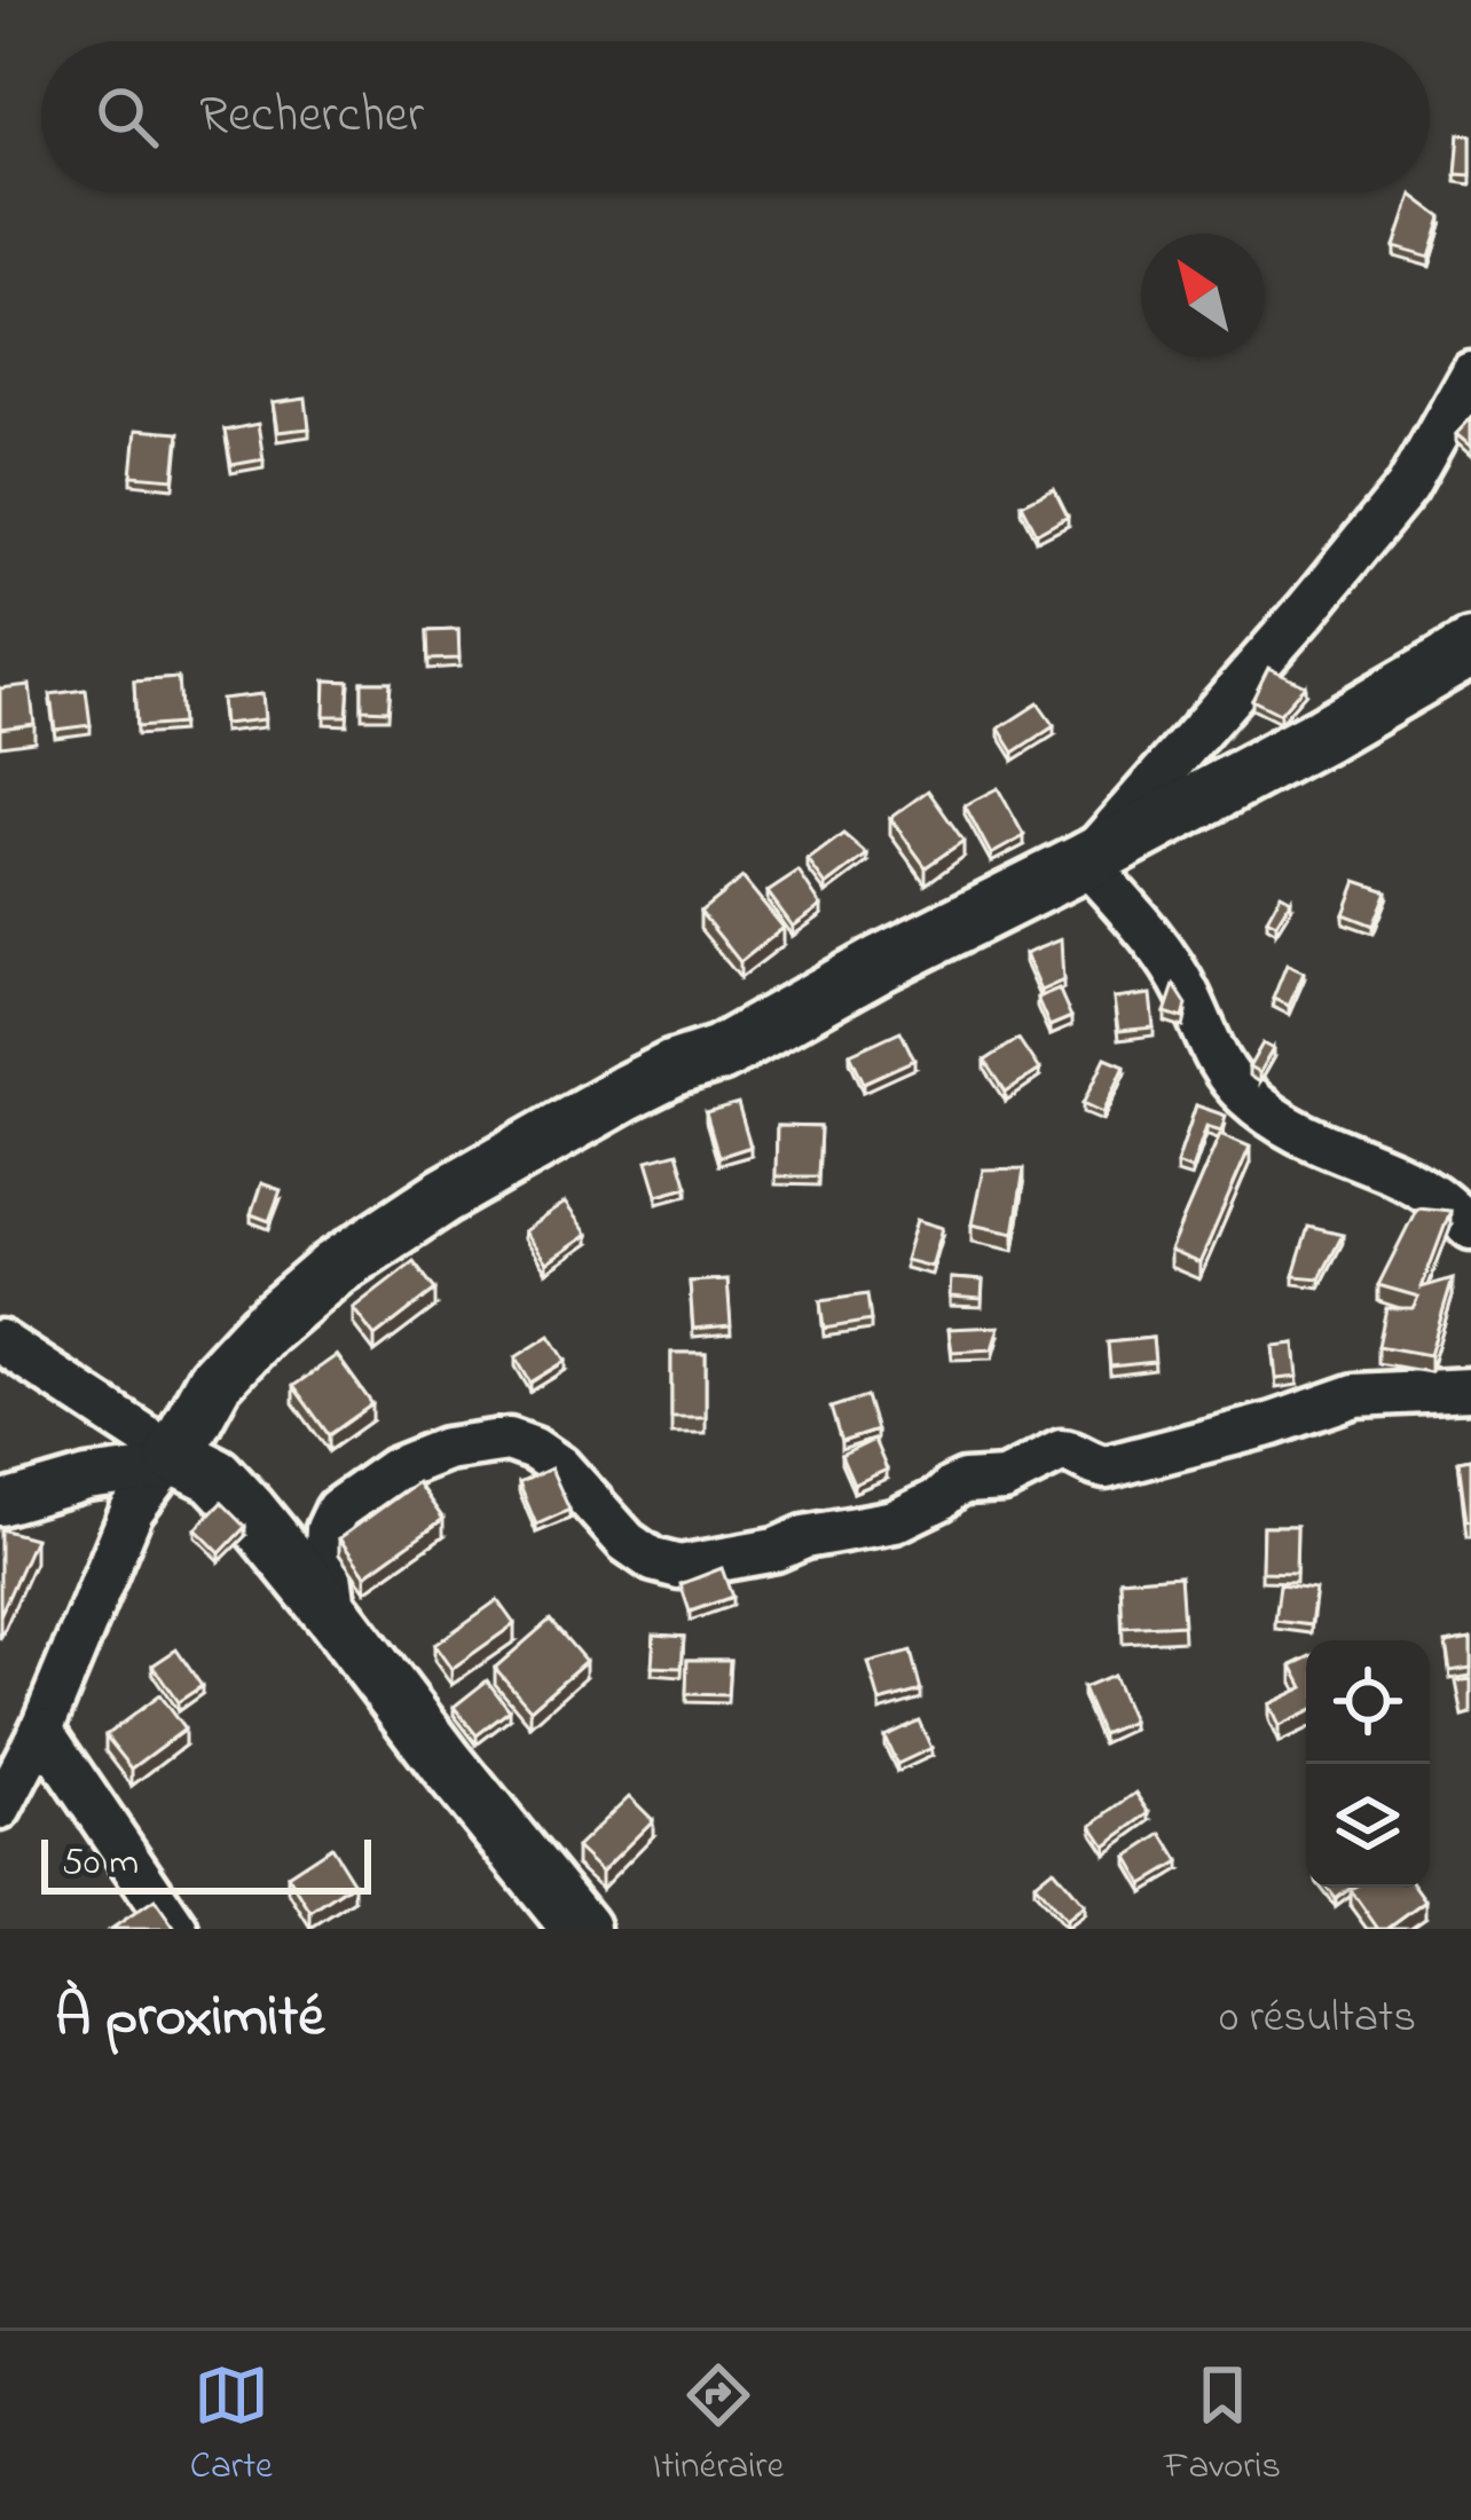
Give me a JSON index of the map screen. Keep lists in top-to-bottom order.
{
  "scale_bar": "50 m",
  "north": "top left",
  "page": {
    "search": "Rechercher",
    "scale": "50 m",
    "heading": ["À proximité", "0 résultats"],
    "nav": ["Carte", "Itinéraire", "Favoris"]
  }
}
